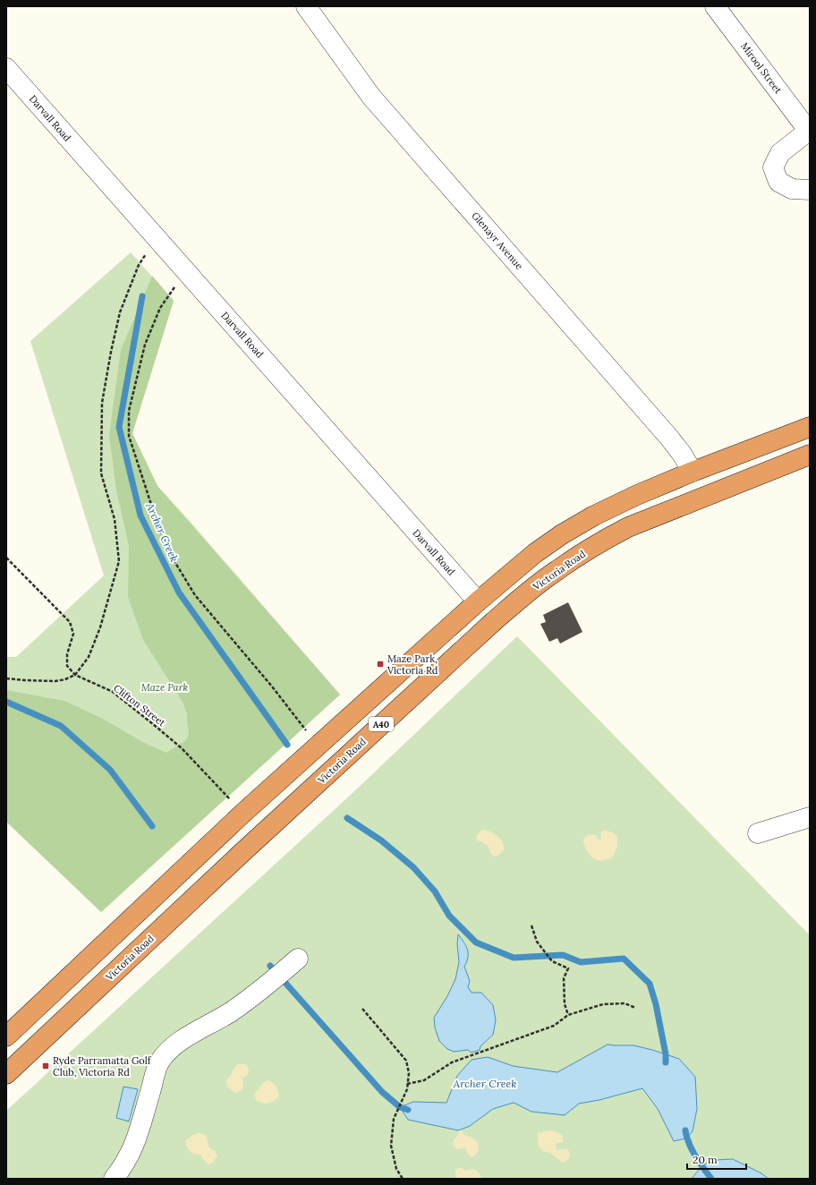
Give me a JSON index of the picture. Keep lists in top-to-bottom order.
{
  "streets": {
    "highway": ["Victoria Road", "A40"],
    "street": ["Mirool Street", "Darvall Road", "Glenayr Avenue"],
    "path": ["Clifton Street"]
  },
  "crossings": [
    ["Darvall Road", "A40"],
    ["Glenayr Avenue", "A40"]
  ],
  "water": ["Archer Creek"],
  "parks": ["Maze Park"],
  "places": {
    "transit": ["Maze Park, Victoria Rd", "Ryde Parramatta Golf Club, Victoria Rd"]
  },
  "scale_bar": "20 m"
}
